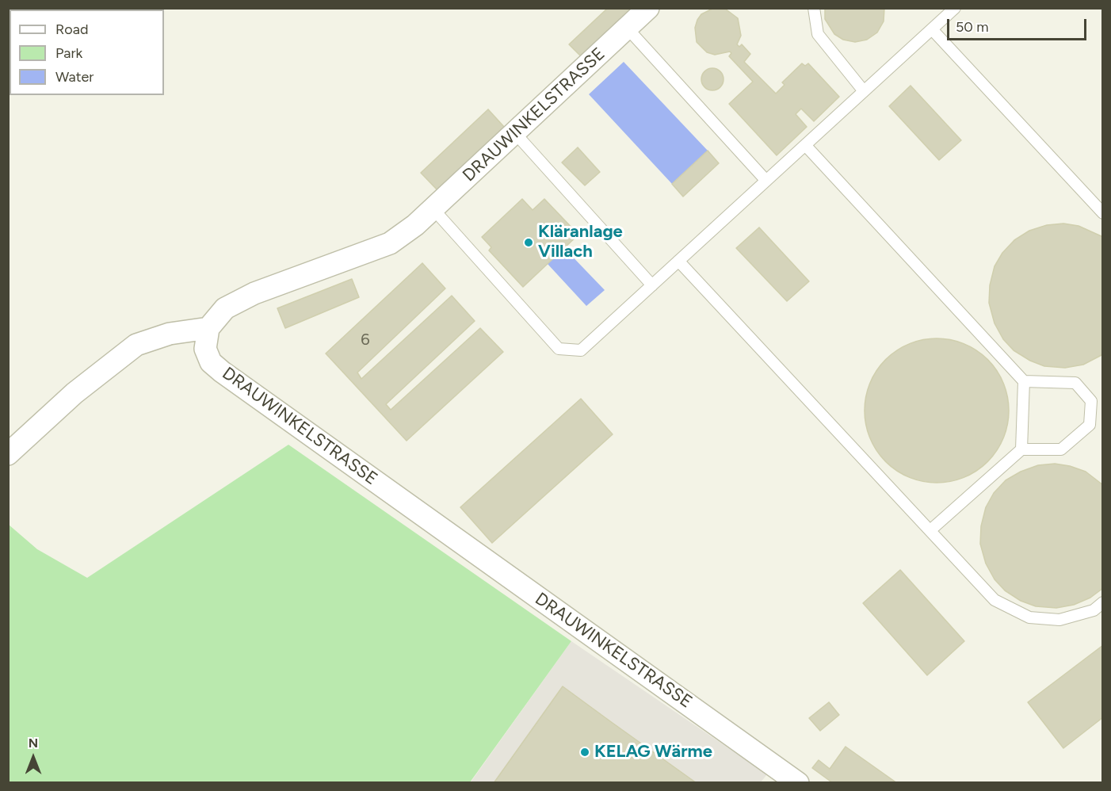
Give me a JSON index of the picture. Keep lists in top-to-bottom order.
{
  "streets": {
    "street": ["DRAUWINKELSTRASSE"]
  },
  "places": ["Kläranlage Villach", "KELAG Wärme"],
  "house_numbers": ["6"],
  "legend": ["Road", "Park", "Water"],
  "scale_bar": "50 m",
  "north": "top"
}
